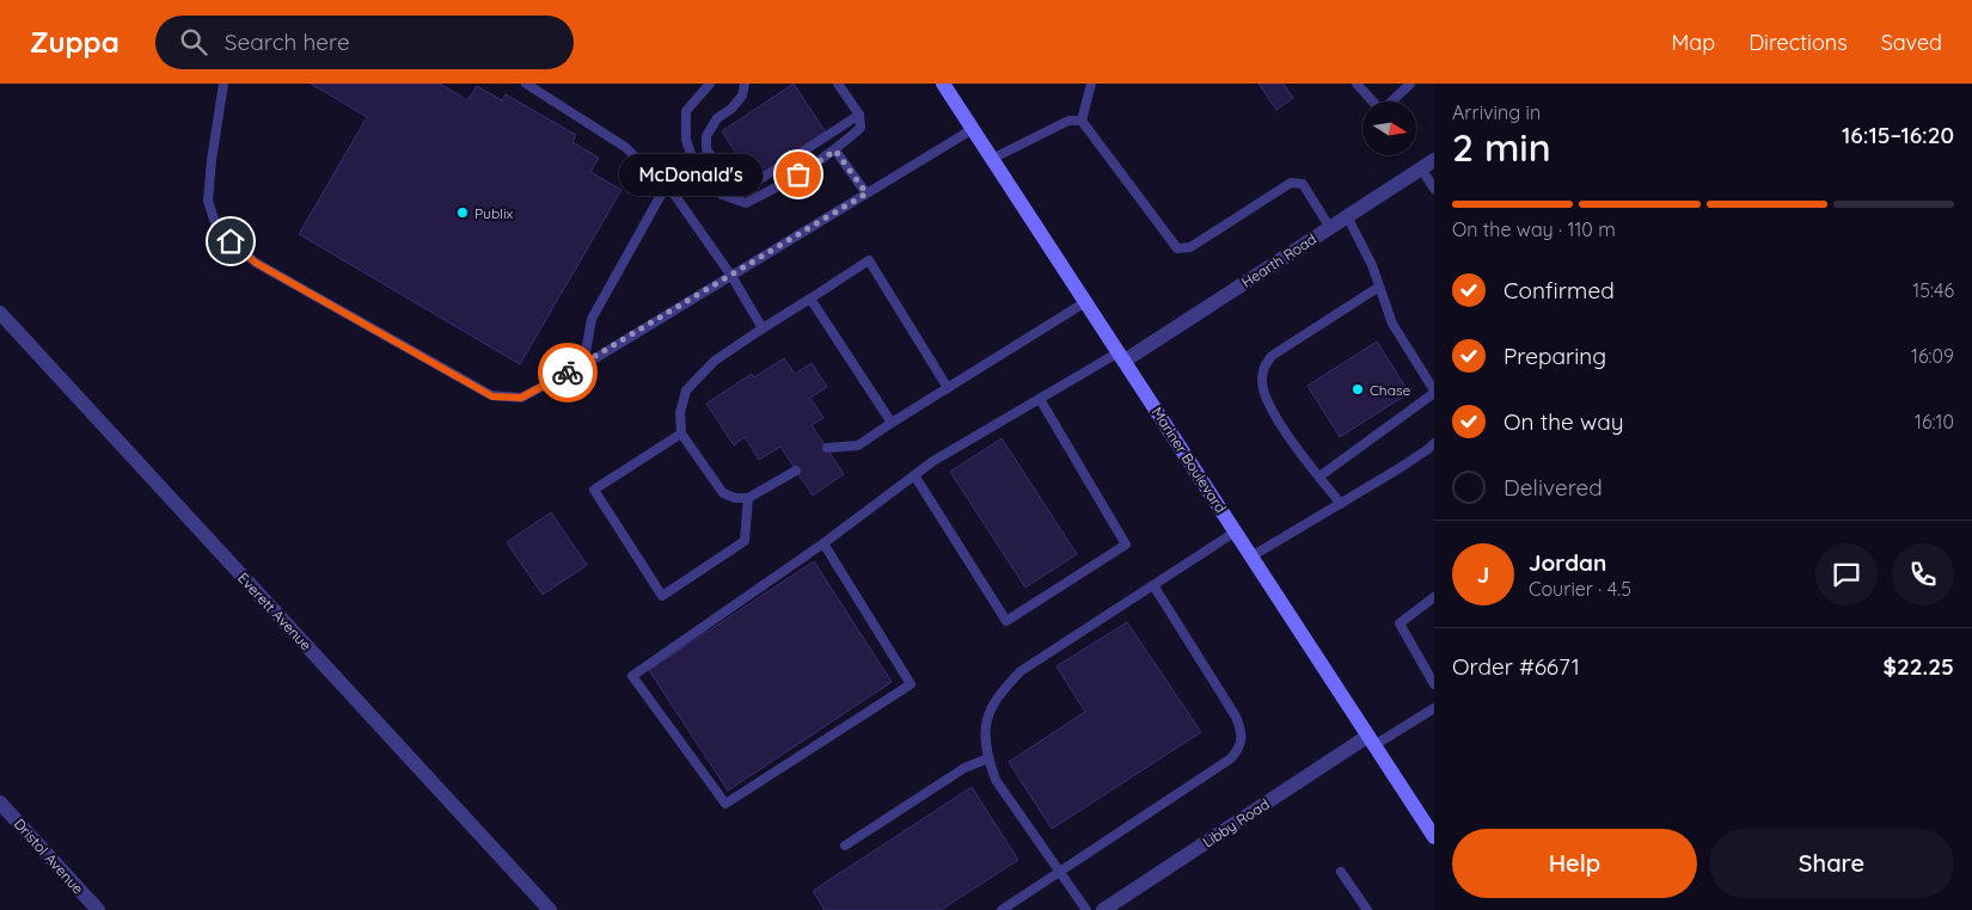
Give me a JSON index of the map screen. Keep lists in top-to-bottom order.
{
  "streets": {
    "main road": ["Mariner Boulevard"],
    "street": [
      "Hearth Road",
      "Everett Avenue",
      "Libby Road",
      "Dristol Avenue"
    ]
  },
  "crossings": [
    ["Hearth Road", "Mariner Boulevard"],
    ["Mariner Boulevard", "Libby Road"]
  ],
  "places": ["McDonald's", "Publix", "Chase"],
  "north": "right",
  "page": {
    "header": "Zuppa",
    "search": "Search here",
    "nav": ["Map", "Directions", "Saved"],
    "heading": ["2 min", "Arriving in", "16:15–16:20"],
    "panel": [
      "Jordan",
      "Courier · 4.5",
      "Order #6671",
      "$22.25"
    ],
    "bubble": "McDonald's",
    "bar": "On the way · 110 m",
    "list": [
      ["Confirmed", "15:46"],
      ["Preparing", "16:09"],
      ["On the way", "16:10"],
      "Delivered"
    ],
    "round": "J",
    "buttons": ["Help", "Share"]
  }
}
